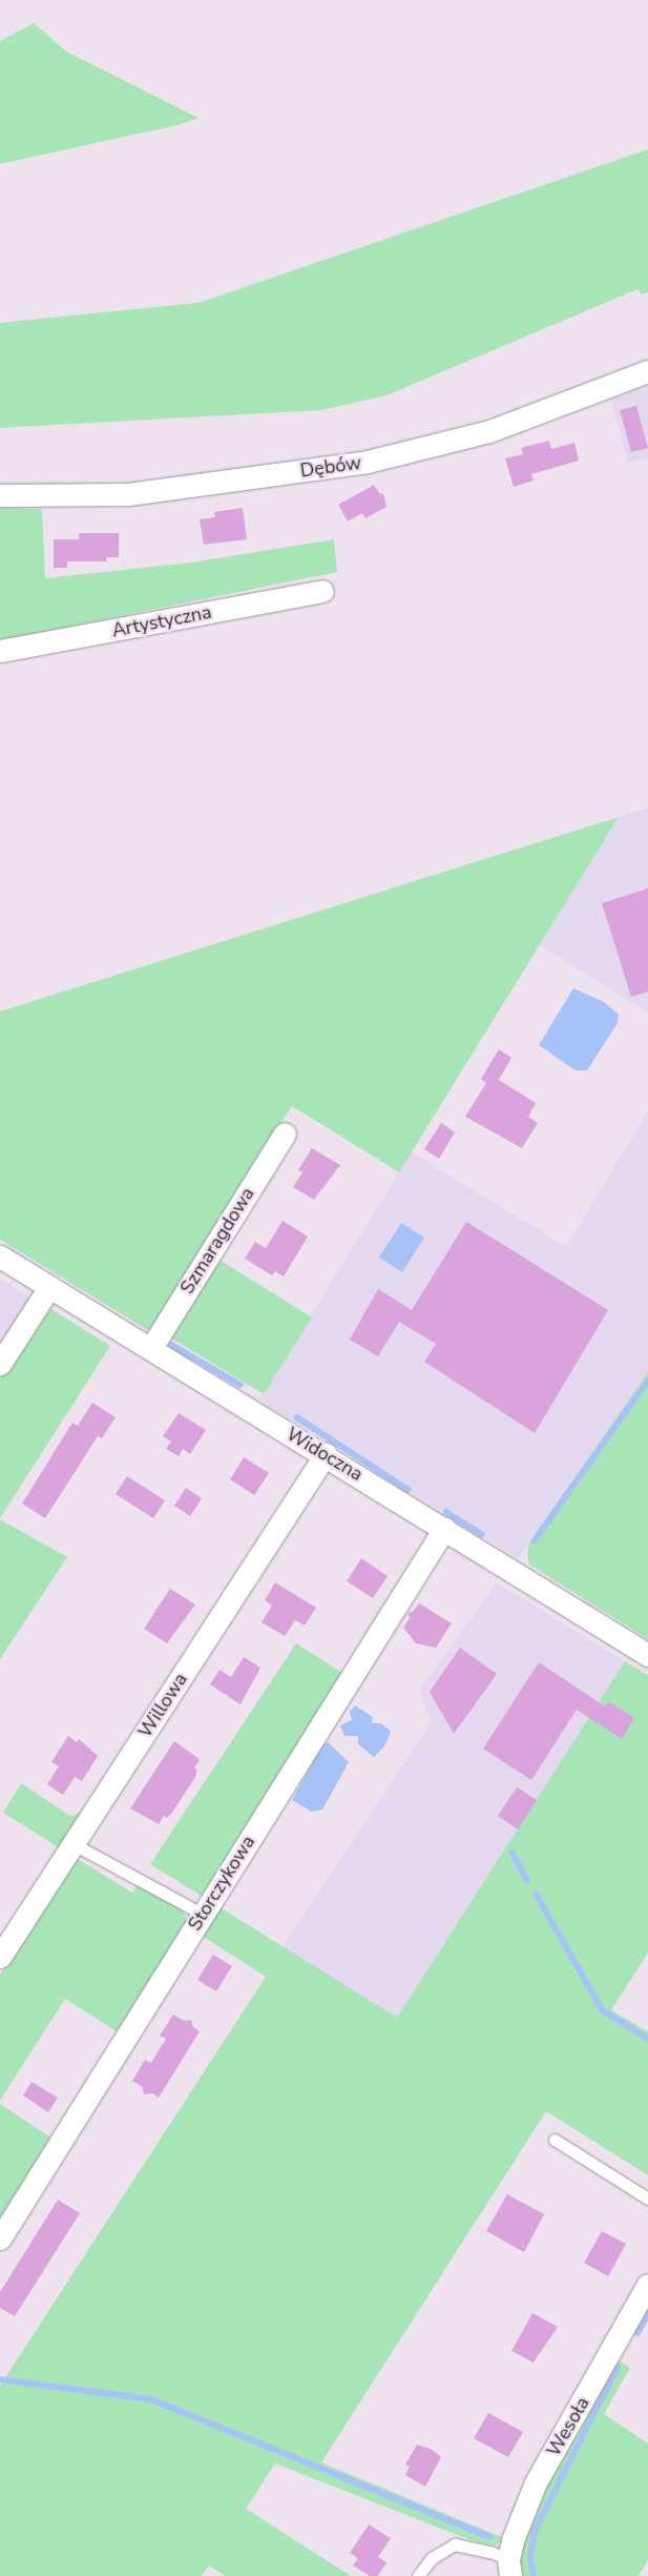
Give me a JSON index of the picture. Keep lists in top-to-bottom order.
{
  "streets": {
    "street": [
      "Dębów",
      "Artystyczna",
      "Szmaragdowa",
      "Widoczna",
      "Willowa",
      "Storczykowa",
      "Wesoła"
    ]
  },
  "crossings": [
    ["Szmaragdowa", "Widoczna"],
    ["Widoczna", "Willowa"],
    ["Widoczna", "Storczykowa"]
  ]
}
